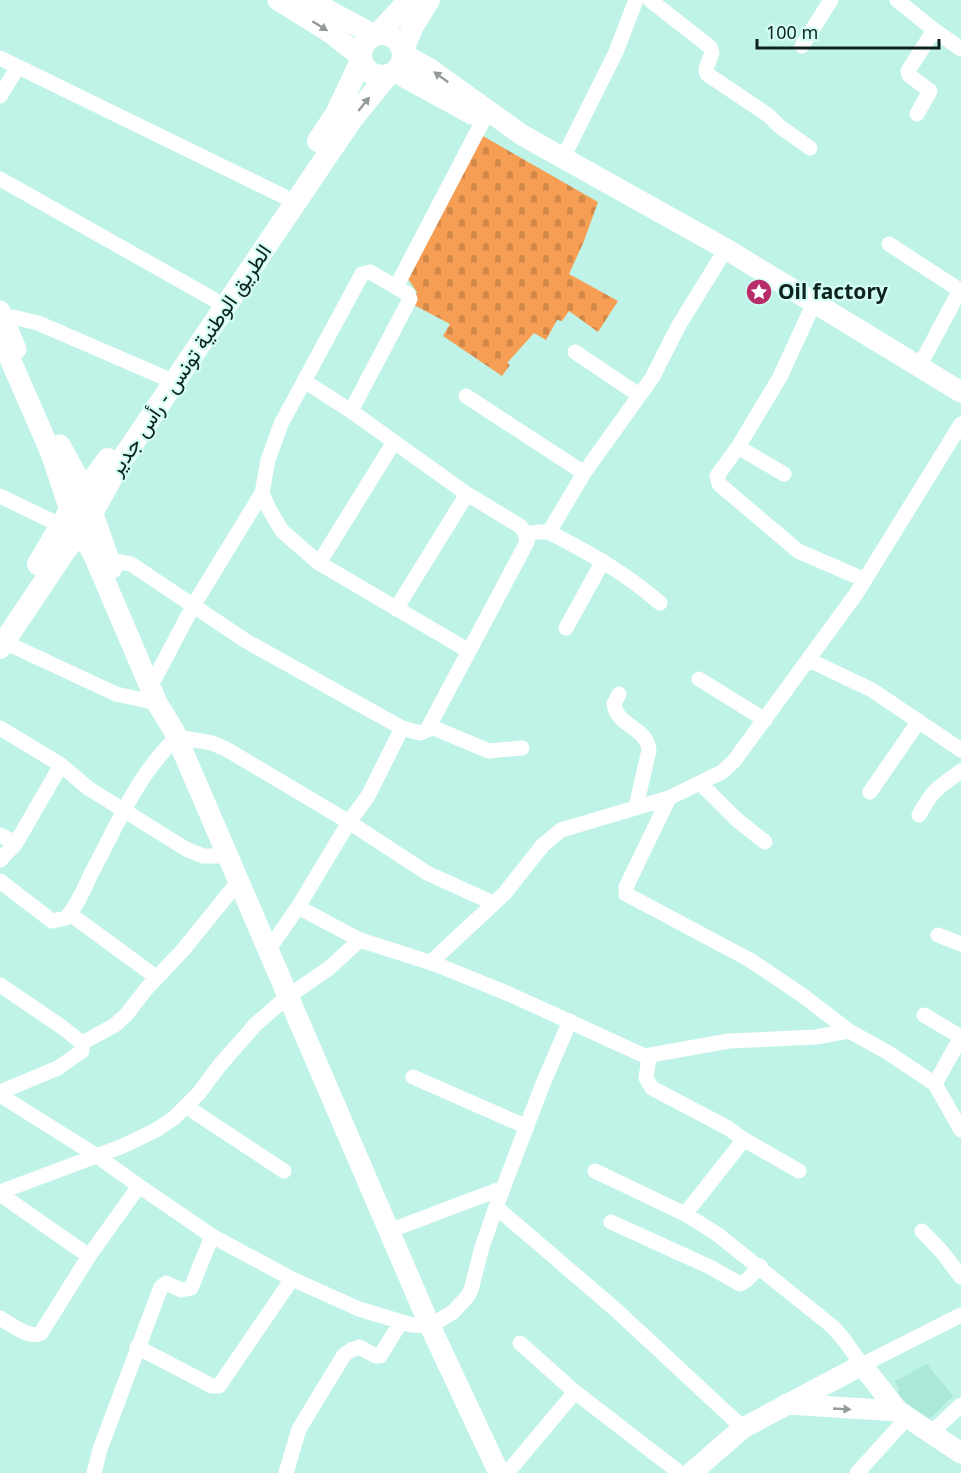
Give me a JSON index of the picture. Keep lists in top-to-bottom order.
{
  "streets": {
    "main road": ["الطريق الوطنية تونس - رأس جدير"]
  },
  "places": {
    "place": ["Oil factory"]
  },
  "scale_bar": "100 m"
}
